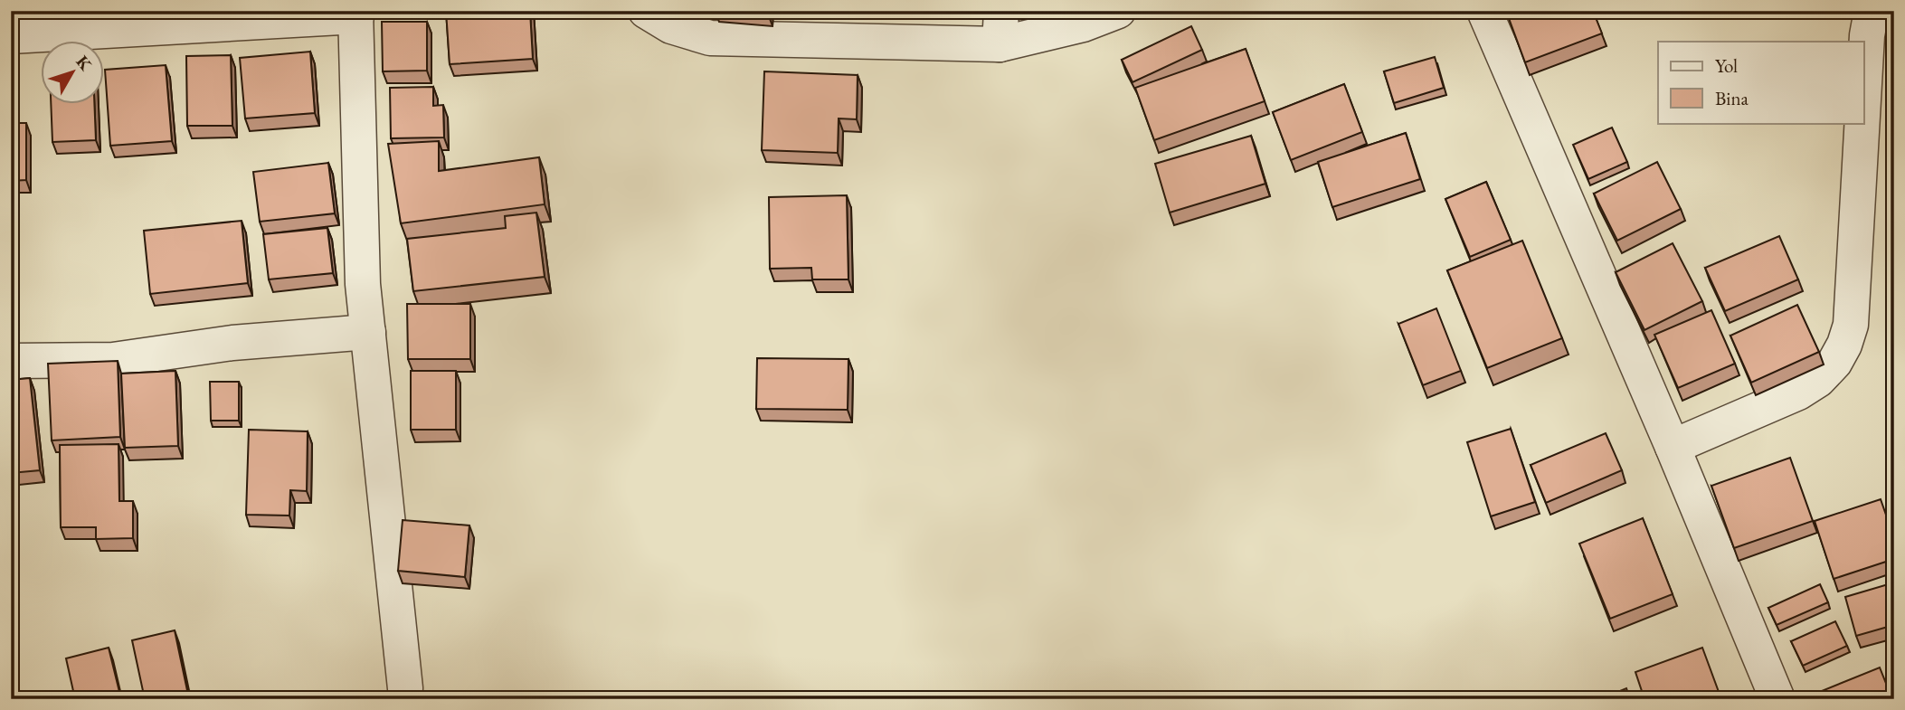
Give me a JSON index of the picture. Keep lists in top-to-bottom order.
{
  "legend": ["Yol", "Bina"],
  "north": "top right"
}
